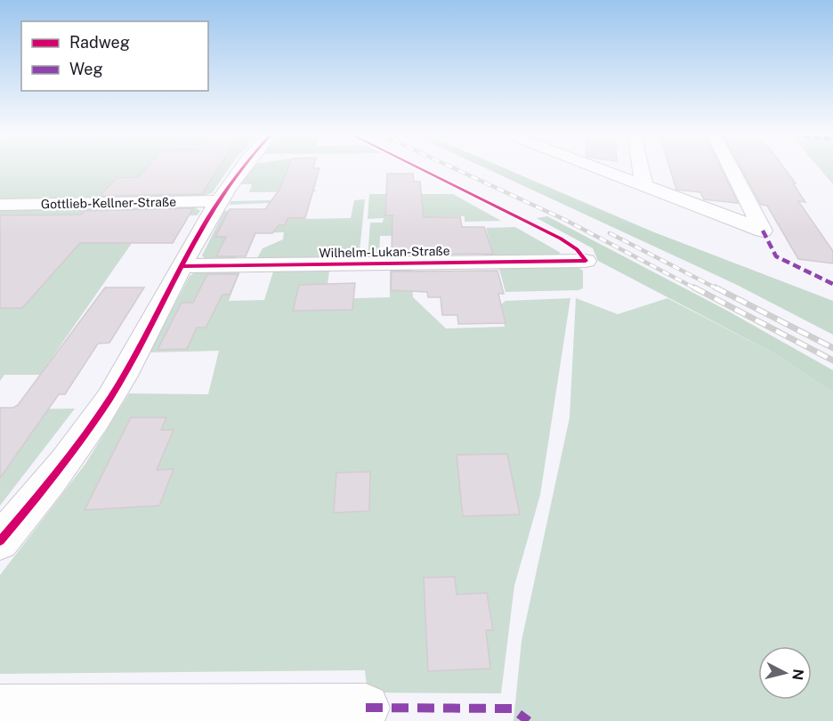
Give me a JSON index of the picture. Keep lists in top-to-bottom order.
{
  "streets": {
    "street": ["Gottlieb-Kellner-Straße", "Wilhelm-Lukan-Straße"]
  },
  "legend": ["Radweg", "Weg"],
  "north": "right"
}
